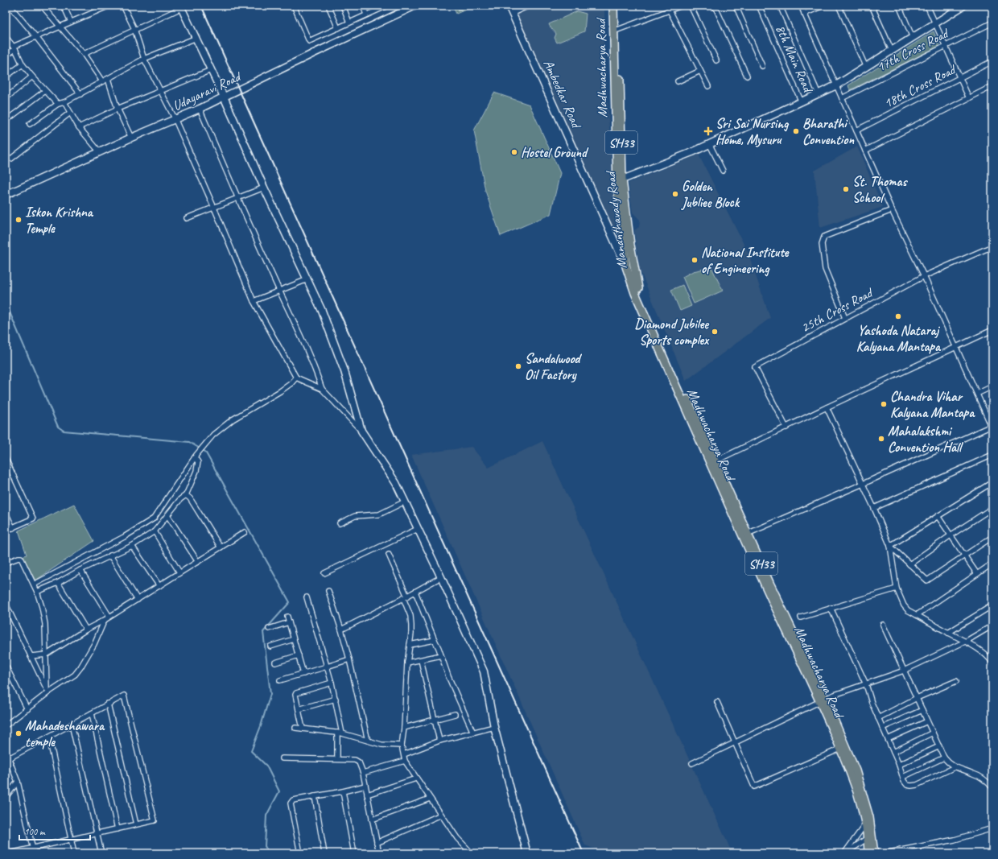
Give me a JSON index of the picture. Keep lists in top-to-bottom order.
{
  "streets": {
    "main road": ["Madhwacharya Road", "SH33", "Mananthavady Road"],
    "street": [
      "17th Cross Road",
      "8th Main Road",
      "18th Cross Road",
      "Udayaravi Road",
      "Ambedkar Road",
      "25th Cross Road"
    ]
  },
  "crossings": [
    ["Madhwacharya Road", "Ambedkar Road"],
    ["Madhwacharya Road", "Mananthavady Road"],
    ["Ambedkar Road", "Mananthavady Road"]
  ],
  "places": {
    "health": ["Sri Sai Nursing Home, Mysuru"],
    "other": [
      "Bharathi Convention",
      "Hostel Ground",
      "St. Thomas School",
      "Golden Jubliee Block",
      "Iskon Krishna Temple",
      "National Institute of Engineering",
      "Yashoda Nataraj Kalyana Mantapa",
      "Diamond Jubilee Sports complex",
      "Sandalwood Oil Factory",
      "Chandra Vihar Kalyana Mantapa",
      "Mahalakshmi Convention Hall",
      "Mahadeshawara temple"
    ]
  },
  "scale_bar": "100 m"
}
